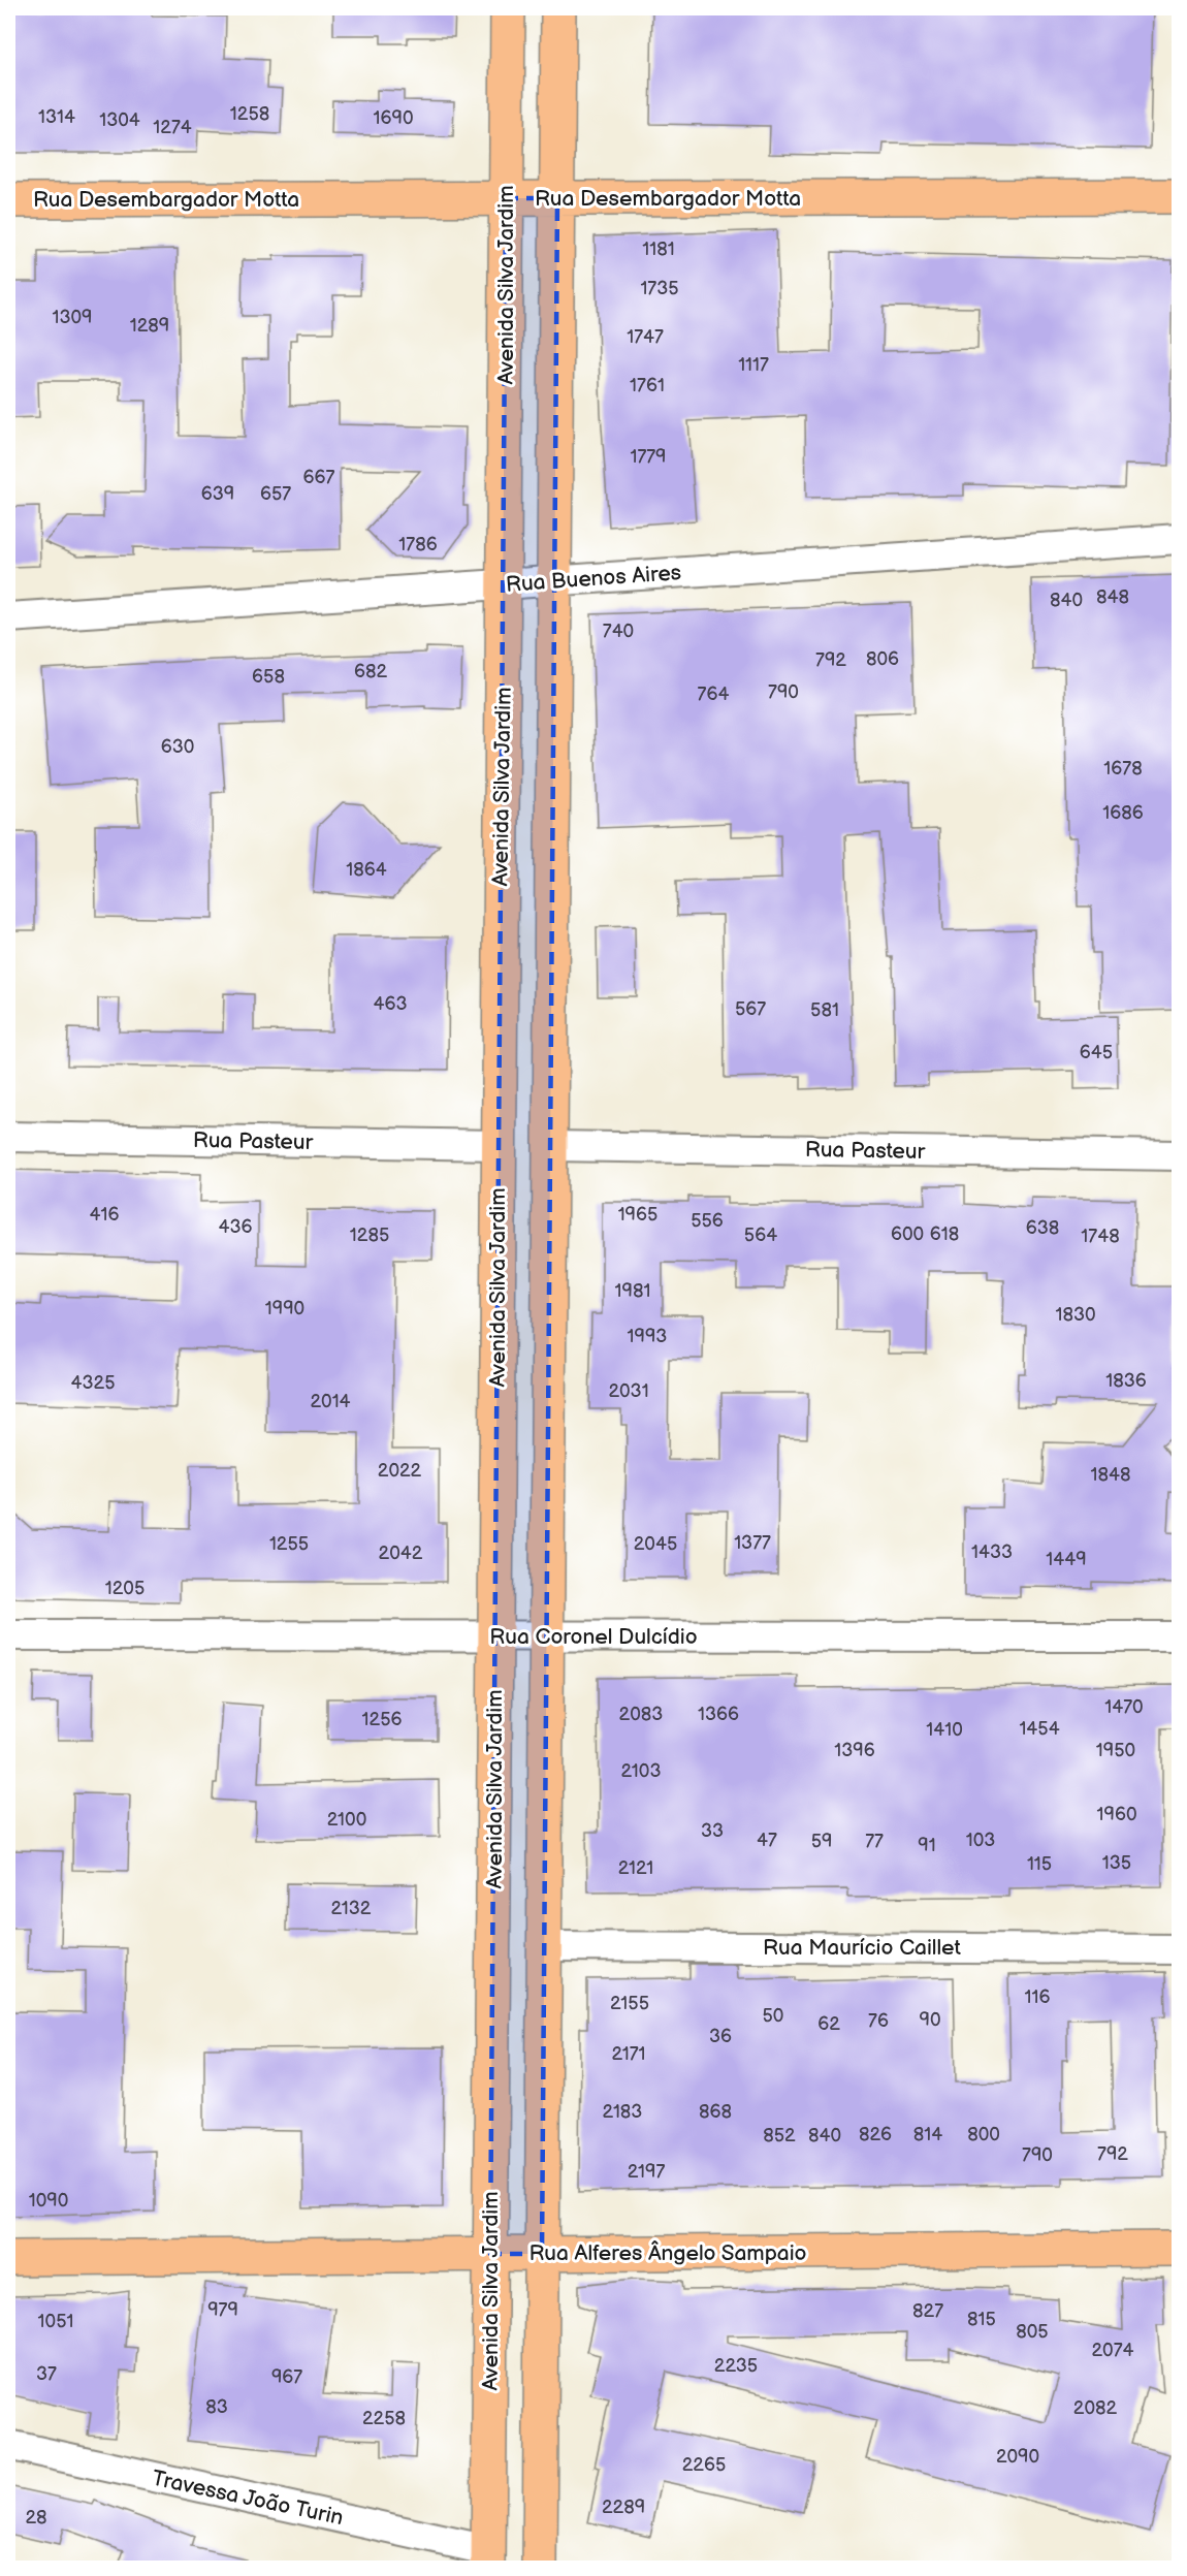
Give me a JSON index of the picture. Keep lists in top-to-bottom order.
{
  "streets": {
    "main road": ["Rua Desembargador Motta", "Avenida Silva Jardim", "Rua Alferes Ângelo Sampaio"],
    "street": [
      "Rua Buenos Aires",
      "Rua Pasteur",
      "Rua Coronel Dulcídio",
      "Rua Maurício Caillet",
      "Travessa João Turin"
    ]
  },
  "crossings": [
    ["Rua Desembargador Motta", "Avenida Silva Jardim"],
    ["Avenida Silva Jardim", "Rua Buenos Aires"],
    ["Avenida Silva Jardim", "Rua Pasteur"],
    ["Avenida Silva Jardim", "Rua Coronel Dulcídio"],
    ["Avenida Silva Jardim", "Rua Alferes Ângelo Sampaio"],
    ["Avenida Silva Jardim", "Travessa João Turin"]
  ],
  "house_numbers": [
    "1258",
    "1314",
    "1690",
    "1304",
    "1274",
    "1181",
    "1735",
    "1309",
    "1289",
    "1747",
    "1117",
    "1761",
    "1779",
    "667",
    "639",
    "657",
    "1786",
    "848",
    "840",
    "740",
    "806",
    "792",
    "682",
    "658",
    "790",
    "764",
    "630",
    "1678",
    "1686",
    "1864",
    "463",
    "567",
    "581",
    "645",
    "416",
    "1965",
    "556",
    "436",
    "638",
    "600",
    "618",
    "1285",
    "564",
    "1748",
    "1981",
    "1990",
    "1830",
    "1993",
    "1836",
    "4325",
    "2031",
    "2014",
    "2022",
    "1848",
    "1377",
    "1255",
    "2045",
    "1433",
    "2042",
    "1449",
    "1205",
    "1470",
    "2083",
    "1366",
    "1256",
    "1454",
    "1410",
    "1396",
    "1950",
    "2103",
    "1960",
    "2100",
    "33",
    "47",
    "103",
    "59",
    "77",
    "91",
    "135",
    "115",
    "2121",
    "2132",
    "116",
    "2155",
    "50",
    "90",
    "76",
    "62",
    "36",
    "2171",
    "2183",
    "868",
    "826",
    "814",
    "800",
    "852",
    "840",
    "792",
    "790",
    "2197",
    "1090",
    "979",
    "827",
    "815",
    "1051",
    "805",
    "2074",
    "2235",
    "37",
    "967",
    "83",
    "2082",
    "2258",
    "2090",
    "2265",
    "2289",
    "28"
  ]
}
